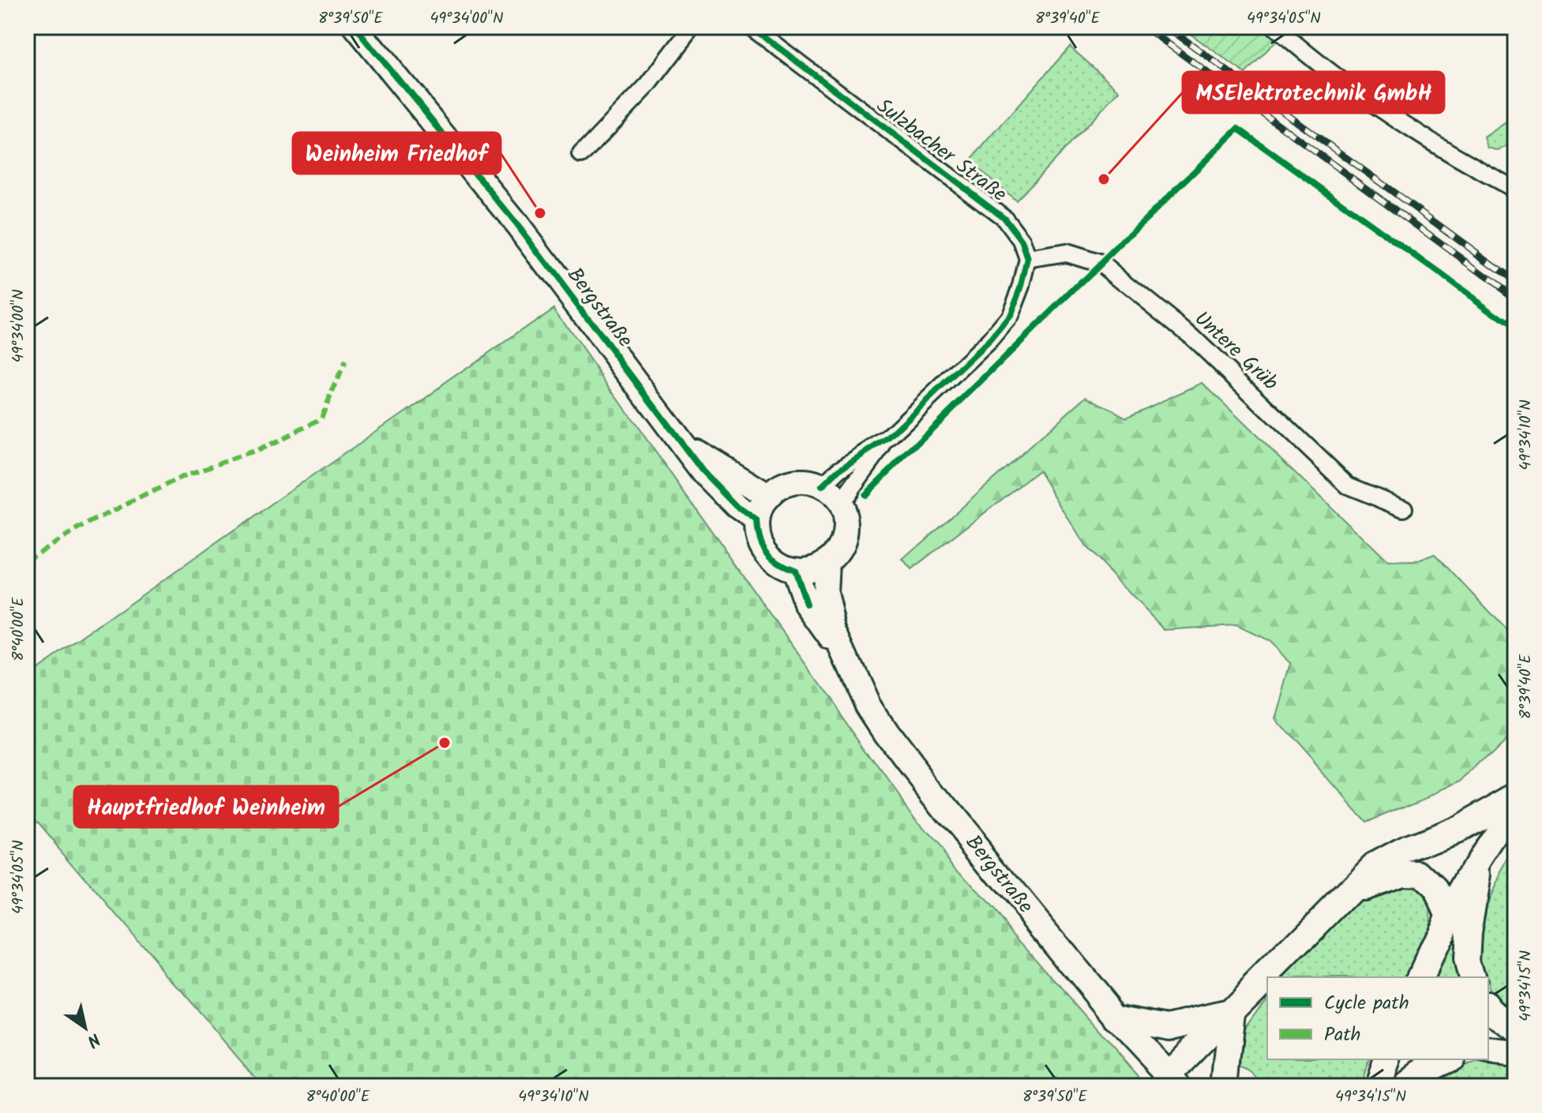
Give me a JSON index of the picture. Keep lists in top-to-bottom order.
{
  "streets": {
    "main road": ["Bergstraße"],
    "street": ["Sulzbacher Straße", "Untere Grüb"]
  },
  "crossings": [
    ["Sulzbacher Straße", "Untere Grüb"]
  ],
  "places": ["MSElektrotechnik GmbH", "Weinheim Friedhof", "Hauptfriedhof Weinheim"],
  "legend": ["Cycle path", "Path"],
  "north": "bottom right",
  "coordinates": [
    "8°39'50\"E",
    "49°34'00\"N",
    "8°39'40\"E",
    "49°34'05\"N",
    "49°34'10\"N",
    "8°40'00\"E",
    "49°34'15\"N"
  ]
}
